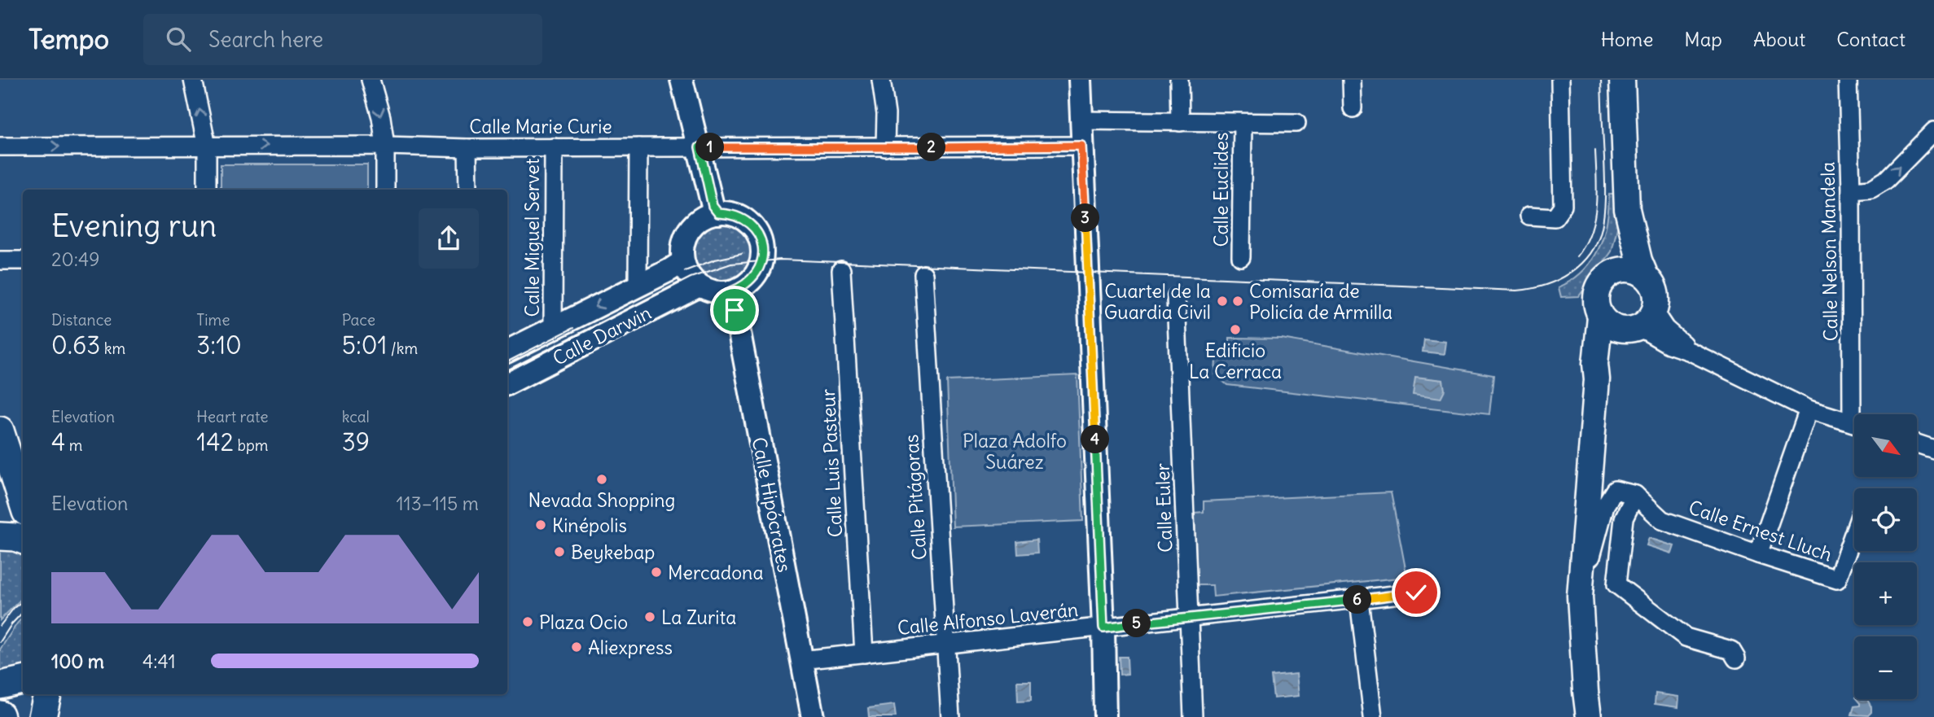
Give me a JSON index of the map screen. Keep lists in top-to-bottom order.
{
  "streets": {
    "street": [
      "Calle Marie Curie",
      "Calle Euclides",
      "Calle Miguel Servet",
      "Calle Nelson Mandela",
      "Calle Darwin",
      "Calle Luis Pasteur",
      "Calle Pitágoras",
      "Calle Hipócrates",
      "Calle Euler",
      "Calle Ernest Lluch",
      "Calle Alfonso Laverán"
    ]
  },
  "crossings": [
    ["Calle Marie Curie", "Calle Miguel Servet"],
    ["Calle Miguel Servet", "Calle Darwin"],
    ["Calle Darwin", "Calle Hipócrates"],
    ["Calle Luis Pasteur", "Calle Alfonso Laverán"],
    ["Calle Pitágoras", "Calle Alfonso Laverán"],
    ["Calle Hipócrates", "Calle Alfonso Laverán"],
    ["Calle Euler", "Calle Alfonso Laverán"]
  ],
  "one_way": ["Calle Marie Curie"],
  "parks": ["Plaza Adolfo Suárez"],
  "places": [
    "Cuartel de la Guardia Civil",
    "Comisaría de Policía de Armilla",
    "Edificio La Cerraca",
    "Nevada Shopping",
    "Kinépolis",
    "Beykebap",
    "Mercadona",
    "La Zurita",
    "Plaza Ocio",
    "Aliexpress"
  ],
  "north": "bottom right",
  "page": {
    "header": "Tempo",
    "search": "Search here",
    "nav": [
      "Home",
      "Map",
      "About",
      "Contact"
    ],
    "pins": [
      "1",
      "2",
      "3",
      "4",
      "6",
      "5"
    ],
    "heading": ["Evening run", "20:49"],
    "stats": [
      ["Distance", "0.63 km"],
      ["Time", "3:10"],
      ["Pace", "5:01 /km"],
      ["Elevation", "4 m"],
      ["Heart rate", "142 bpm"],
      ["kcal", "39"]
    ],
    "map_buttons": ["+", "−"],
    "chart": ["Elevation", "113–115 m"],
    "list": [
      {
        "name": "100 m",
        "note": "4:41"
      }
    ]
  }
}
